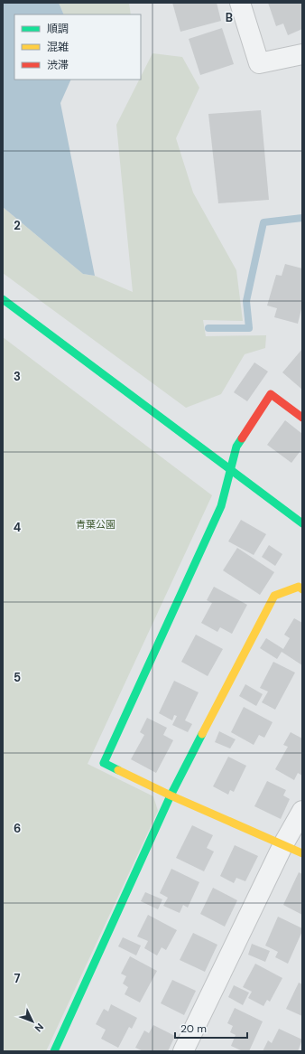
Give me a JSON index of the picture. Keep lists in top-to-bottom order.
{
  "parks": ["青葉公園"],
  "legend": ["順調", "混雑", "渋滞"],
  "scale_bar": "20 m",
  "north": "bottom right",
  "grid": {
    "columns": ["B"],
    "rows": [
      "2",
      "3",
      "4",
      "5",
      "6",
      "7"
    ]
  }
}
